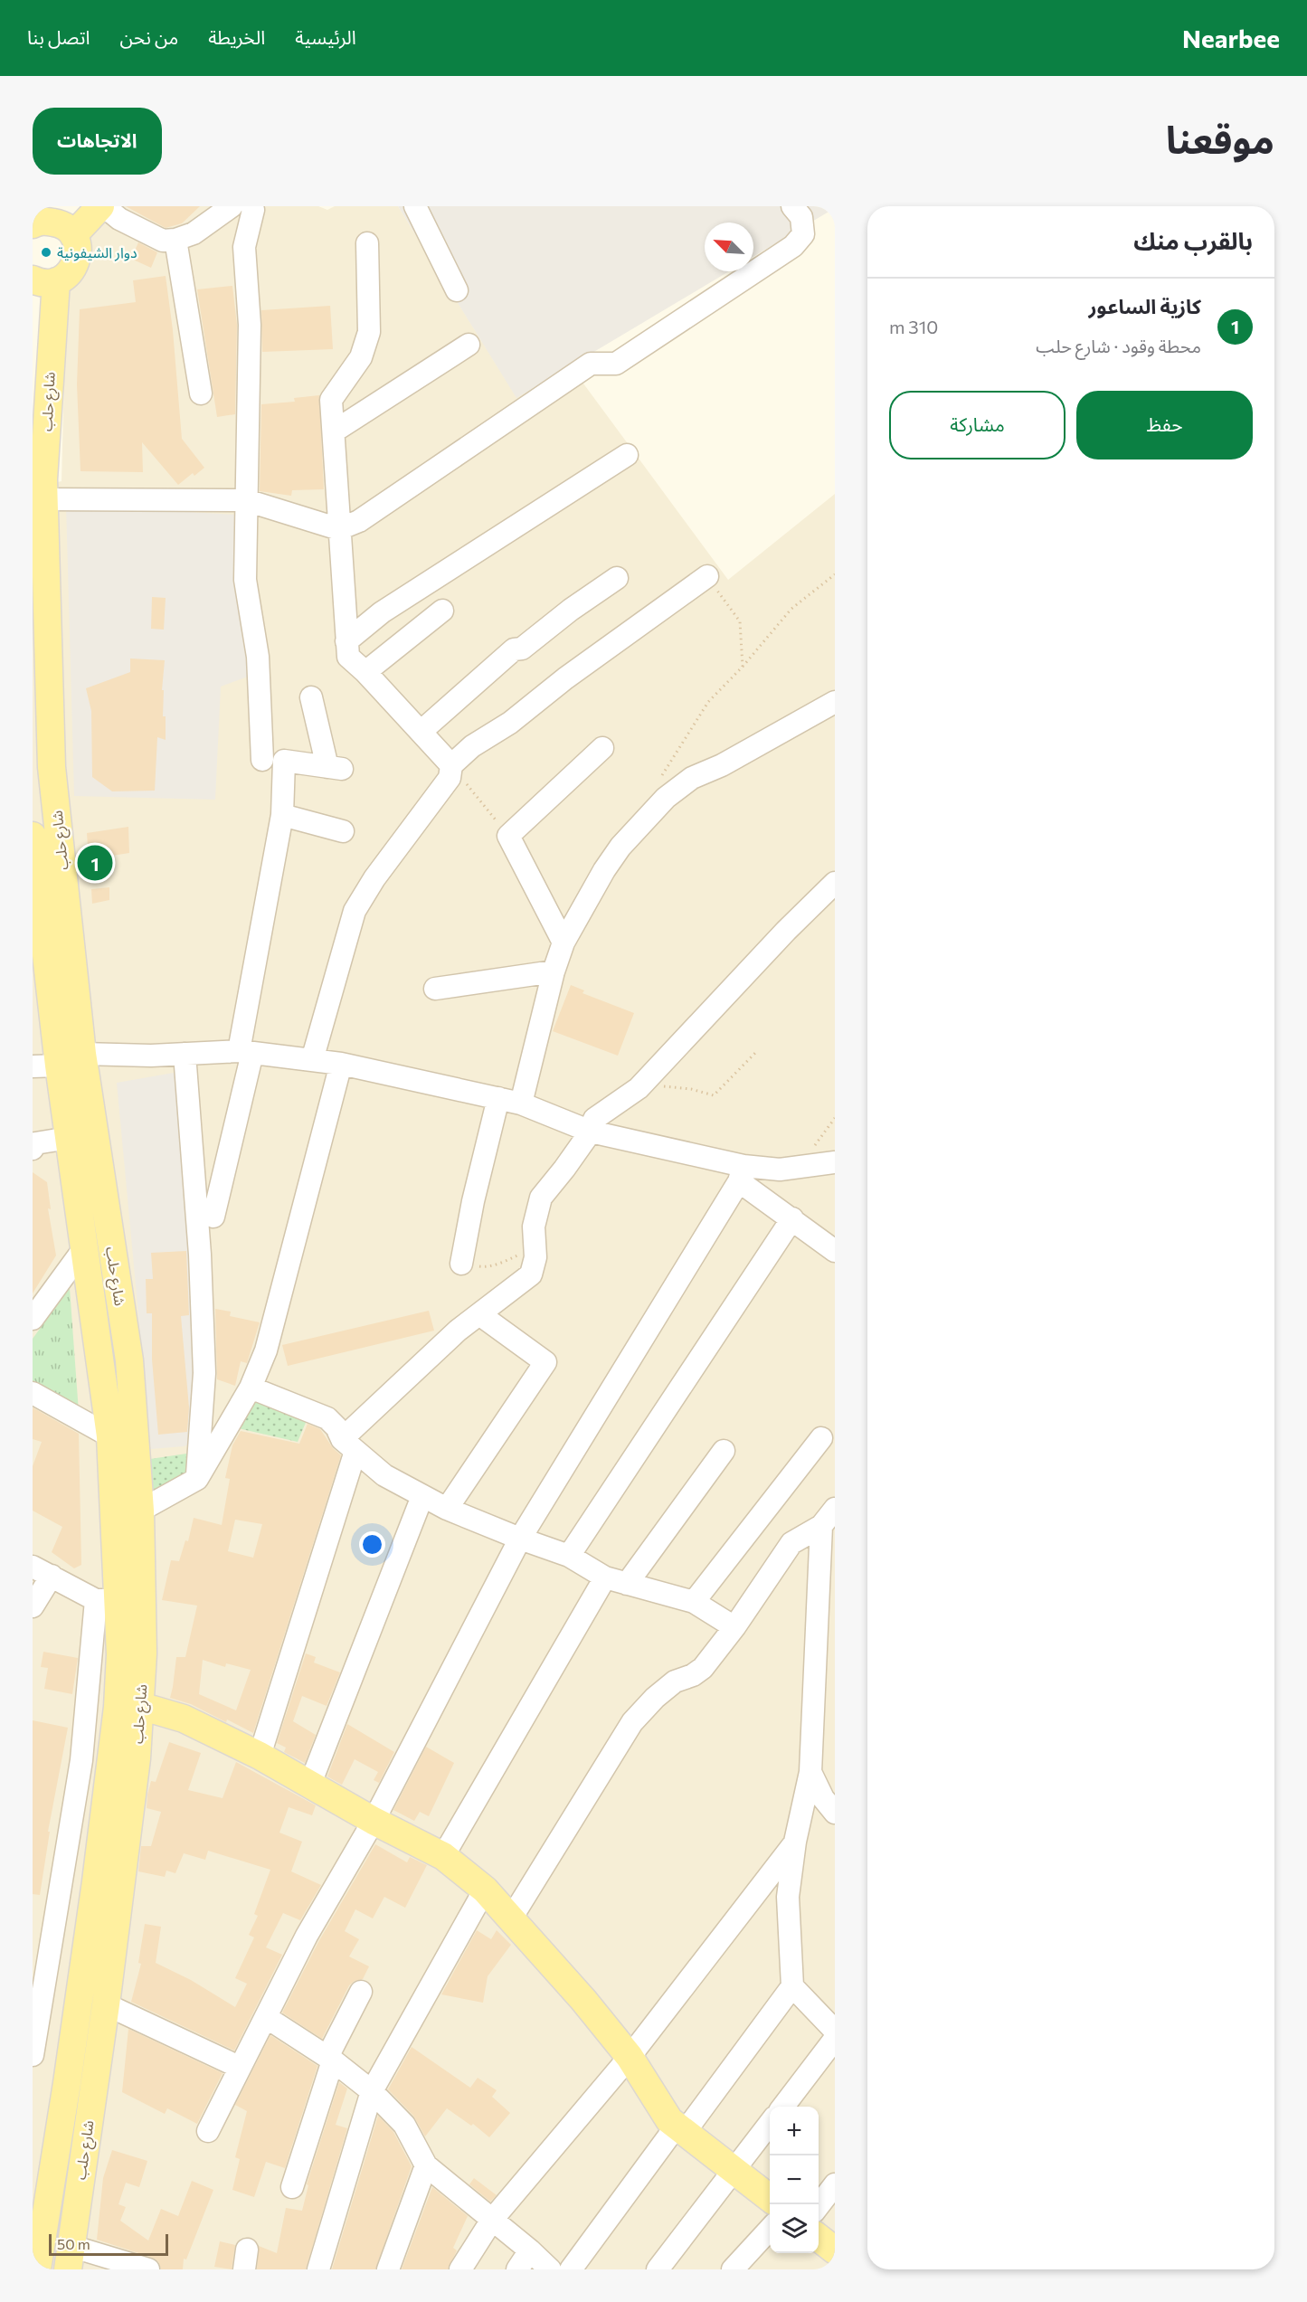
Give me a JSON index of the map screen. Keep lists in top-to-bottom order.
{
  "streets": {
    "main road": ["شارع حلب"]
  },
  "places": ["دوار الشيفونية"],
  "scale_bar": "50 m",
  "north": "top left",
  "page": {
    "header": "Nearbee",
    "nav": [
      "الرئيسية",
      "الخريطة",
      "من نحن",
      "اتصل بنا"
    ],
    "title": "موقعنا",
    "buttons": [
      "الاتجاهات",
      ["حفظ", "مشاركة"]
    ],
    "heading": "بالقرب منك",
    "list": [
      {
        "mark": "1",
        "name": "كازية الساعور",
        "note": "محطة وقود · شارع حلب",
        "value": "310 m"
      }
    ],
    "pins": "1",
    "map_buttons": ["+", "−"],
    "scale": "50 m"
  }
}
